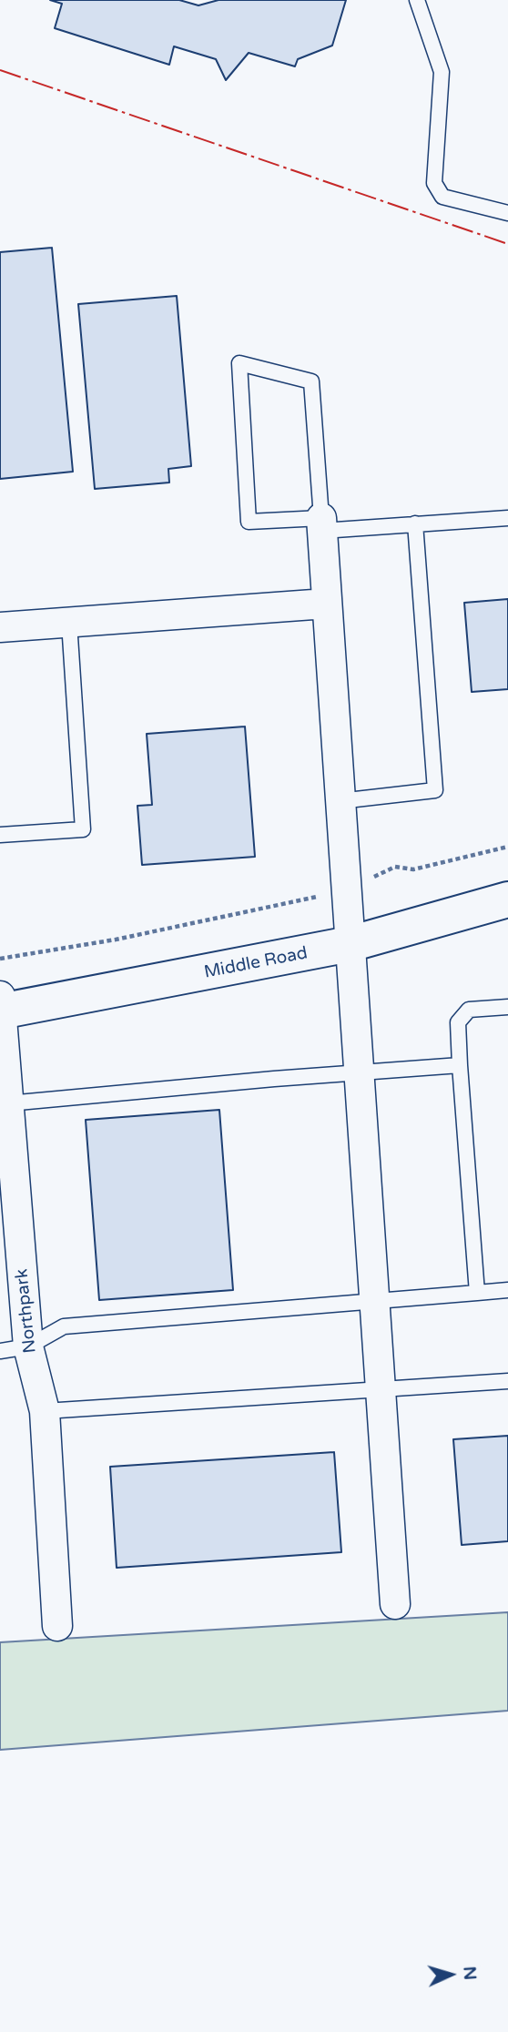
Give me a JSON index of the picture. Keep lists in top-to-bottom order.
{
  "streets": {
    "street": ["Middle Road", "Northpark"]
  },
  "crossings": [
    ["Middle Road", "Northpark"]
  ],
  "north": "right"
}
